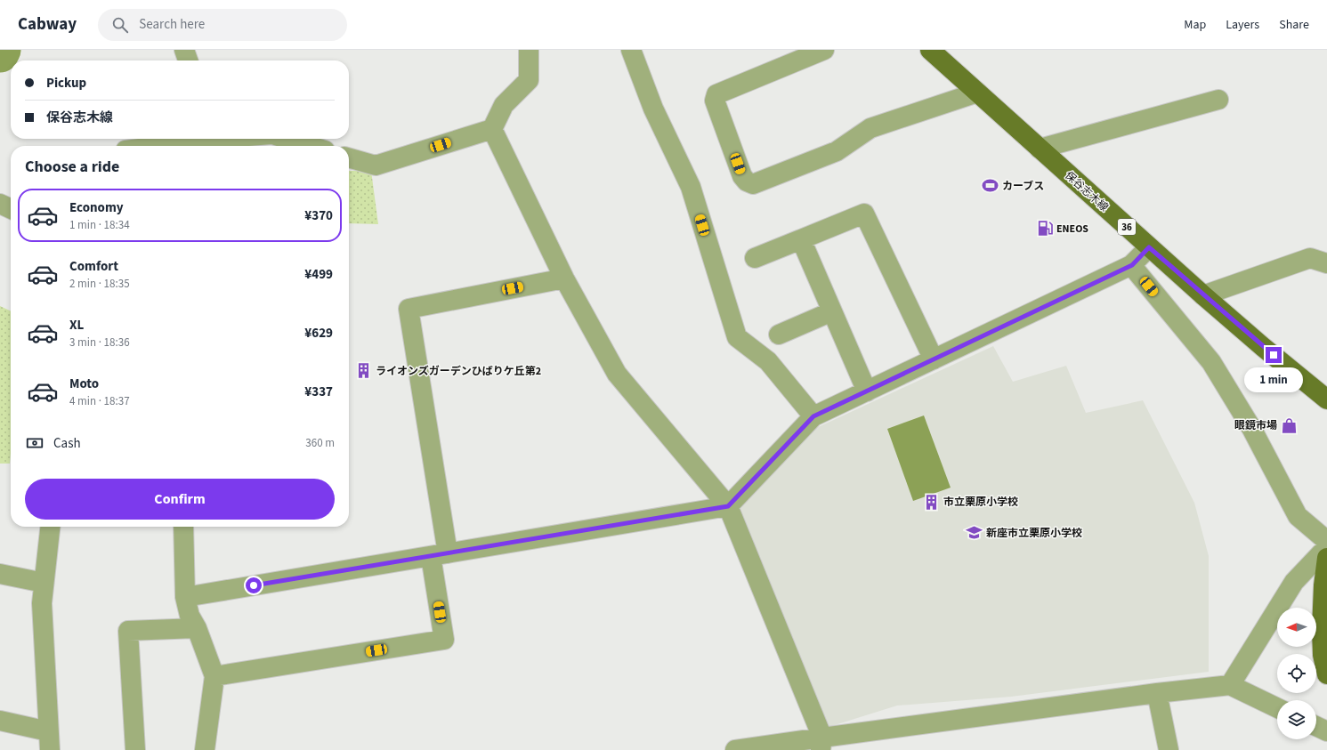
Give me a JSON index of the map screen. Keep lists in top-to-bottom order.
{
  "streets": {
    "main road": ["保谷志木線", "36"]
  },
  "places": {
    "sports": ["カーブス"],
    "fuel station": ["ENEOS"],
    "building": ["ライオンズガーデンひばりケ丘第2", "市立栗原小学校"],
    "shop": ["眼鏡市場"],
    "school or university": ["新座市立栗原小学校"]
  },
  "north": "left",
  "page": {
    "header": "Cabway",
    "search": "Search here",
    "nav": ["Map", "Layers", "Share"],
    "banner": ["Pickup", "保谷志木線"],
    "heading": "Choose a ride",
    "list": [
      {
        "name": "Economy",
        "note": "1 min · 18:34",
        "value": "¥370"
      },
      {
        "name": "Comfort",
        "note": "2 min · 18:35",
        "value": "¥499"
      },
      {
        "name": "XL",
        "note": "3 min · 18:36",
        "value": "¥629"
      },
      {
        "name": "Moto",
        "note": "4 min · 18:37",
        "value": "¥337"
      }
    ],
    "bubble": "1 min",
    "pay": ["Cash", "360 m"],
    "buttons": "Confirm"
  }
}
